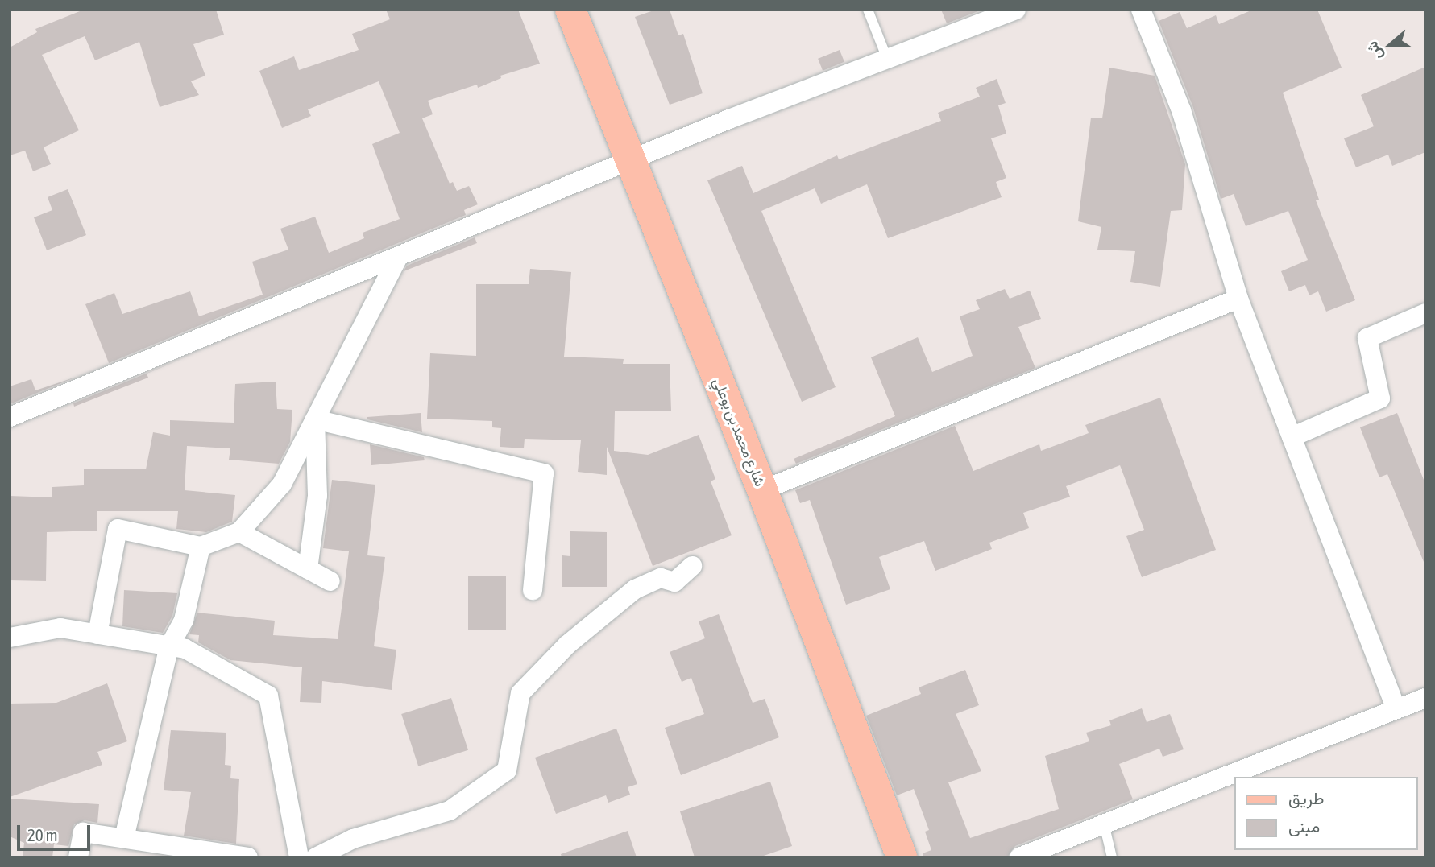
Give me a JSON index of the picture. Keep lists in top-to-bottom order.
{
  "streets": {
    "main road": ["شارع محمد بن بوعلي"]
  },
  "legend": ["طريق", "مبنى"],
  "scale_bar": "20 m",
  "north": "left"
}
